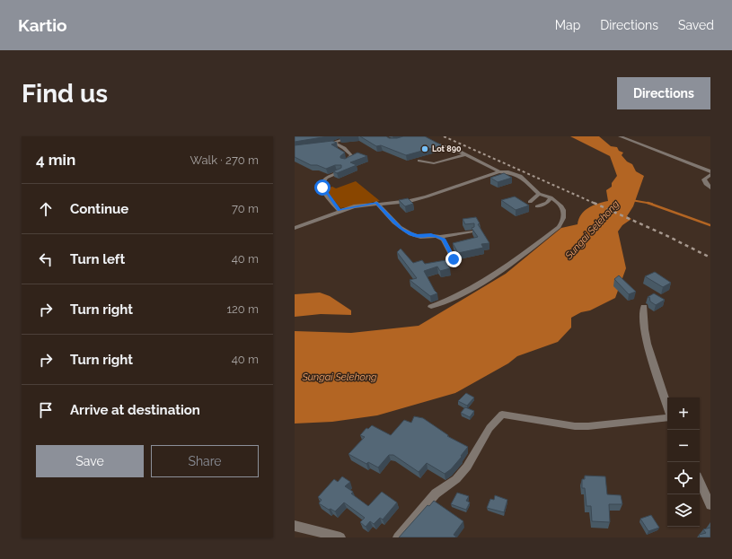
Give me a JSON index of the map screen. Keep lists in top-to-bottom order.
{
  "water": ["Sungai Selehong"],
  "places": ["Lot 890"],
  "page": {
    "header": "Kartio",
    "nav": ["Map", "Directions", "Saved"],
    "buttons": [
      "Directions",
      ["Save", "Share"]
    ],
    "title": "Find us",
    "heading": ["4 min", "Walk · 270 m"],
    "list": [
      ["Continue", "70 m"],
      ["Turn left", "40 m"],
      ["Turn right", "120 m"],
      ["Turn right", "40 m"],
      "Arrive at destination"
    ],
    "map_buttons": ["+", "−"]
  }
}
